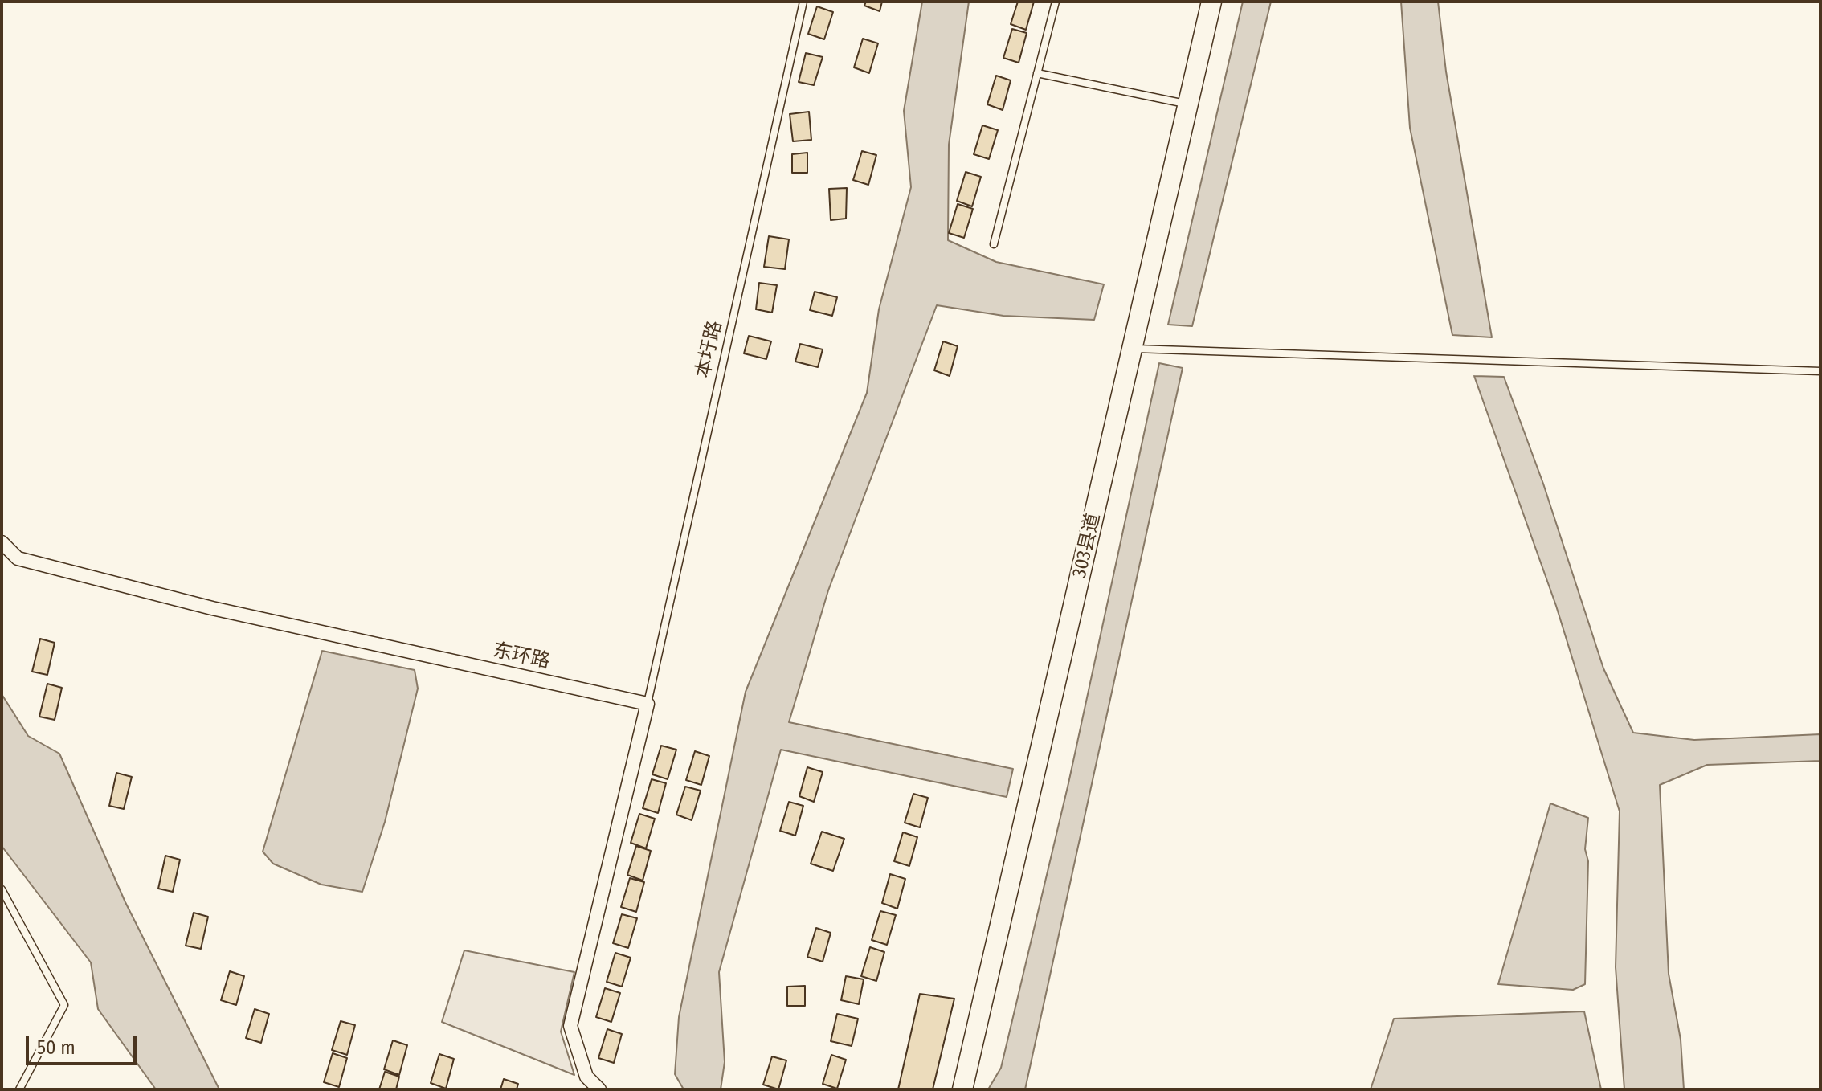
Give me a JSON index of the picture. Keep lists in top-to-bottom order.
{
  "streets": {
    "main road": ["303县道"],
    "street": ["东环路"],
    "lane": ["本圩路"]
  },
  "crossings": [
    ["本圩路", "东环路"]
  ],
  "scale_bar": "50 m"
}
